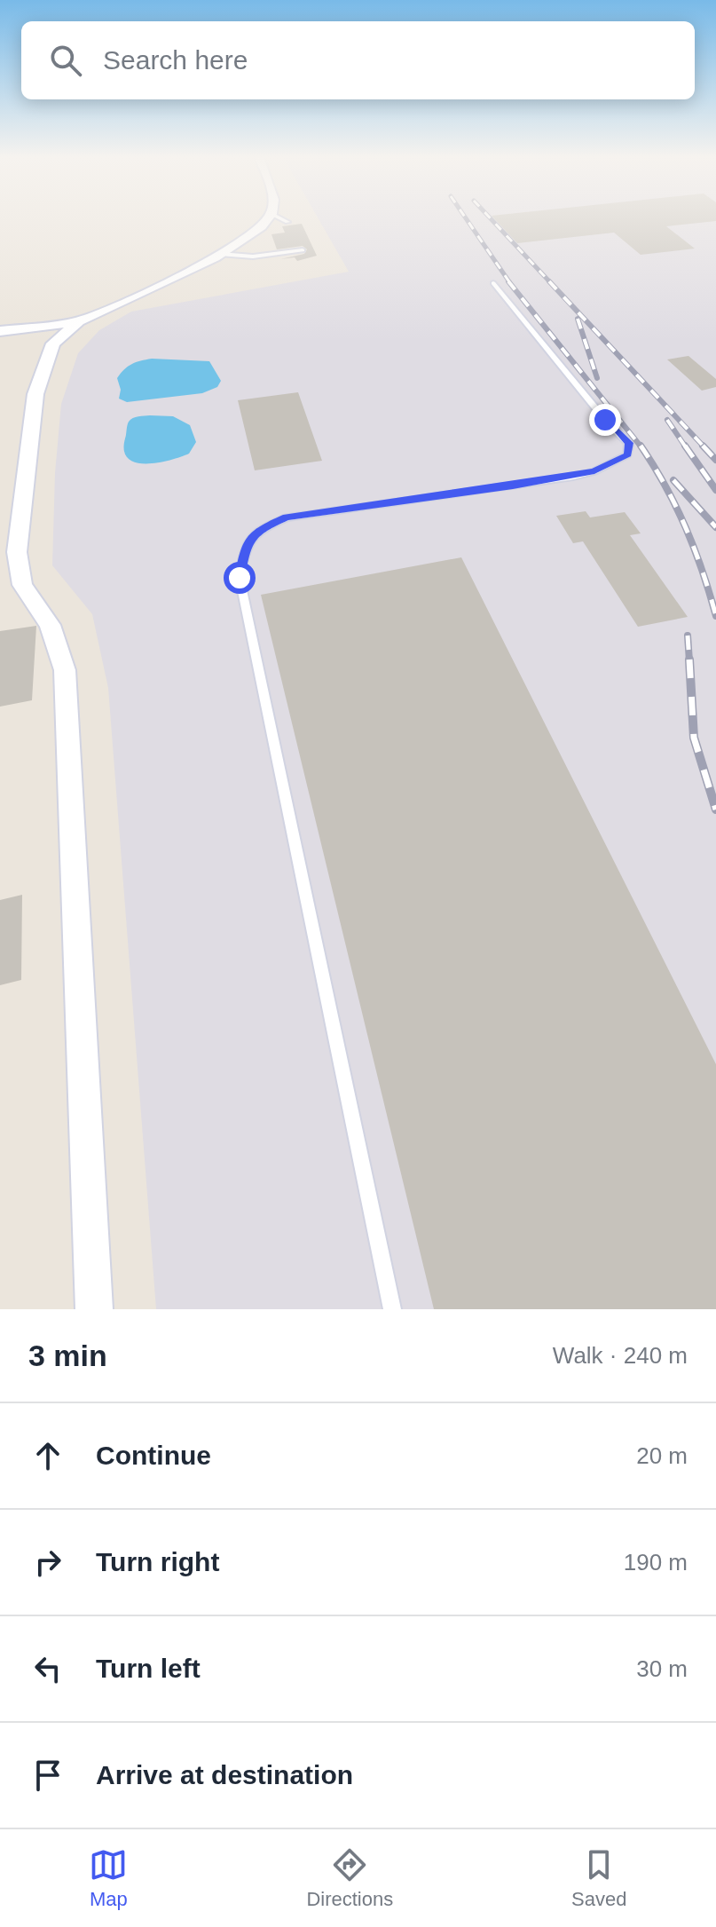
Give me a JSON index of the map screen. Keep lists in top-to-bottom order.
{
  "page": {
    "search": "Search here",
    "heading": ["3 min", "Walk · 240 m"],
    "list": [
      ["Continue", "20 m"],
      ["Turn right", "190 m"],
      ["Turn left", "30 m"],
      "Arrive at destination"
    ],
    "nav": ["Map", "Directions", "Saved"]
  }
}
